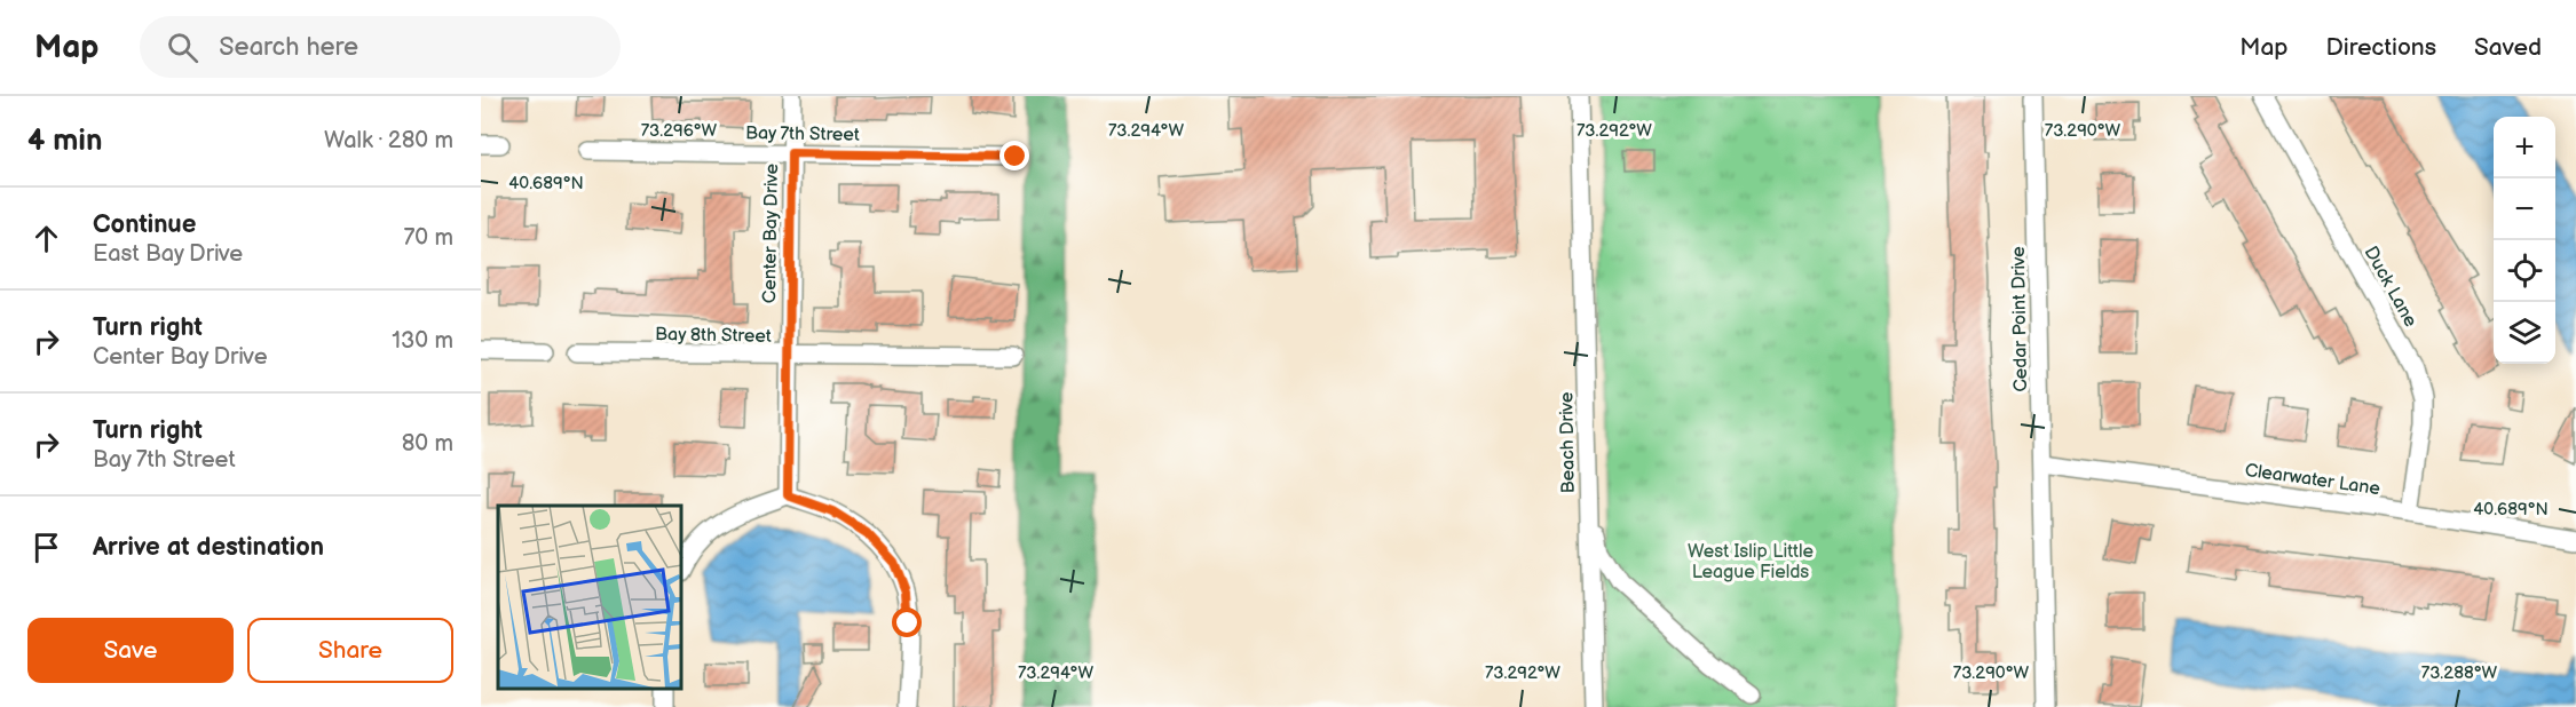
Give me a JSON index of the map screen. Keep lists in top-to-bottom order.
{
  "streets": {
    "street": [
      "Bay 7th Street",
      "Center Bay Drive",
      "Duck Lane",
      "Cedar Point Drive",
      "Bay 8th Street",
      "Beach Drive",
      "Clearwater Lane"
    ]
  },
  "crossings": [
    ["Bay 7th Street", "Center Bay Drive"],
    ["Center Bay Drive", "Bay 8th Street"],
    ["Duck Lane", "Clearwater Lane"],
    ["Cedar Point Drive", "Clearwater Lane"]
  ],
  "parks": ["West Islip Little League Fields"],
  "page": {
    "header": "Map",
    "search": "Search here",
    "nav": ["Map", "Directions", "Saved"],
    "heading": ["4 min", "Walk · 280 m"],
    "map_buttons": ["+", "−"],
    "list": [
      ["Continue", "East Bay Drive", "70 m"],
      ["Turn right", "Center Bay Drive", "130 m"],
      ["Turn right", "Bay 7th Street", "80 m"],
      "Arrive at destination"
    ],
    "buttons": ["Save", "Share"]
  },
  "coordinates": [
    "73.296°W",
    "73.294°W",
    "73.292°W",
    "73.290°W",
    "40.689°N",
    "73.288°W"
  ]
}
